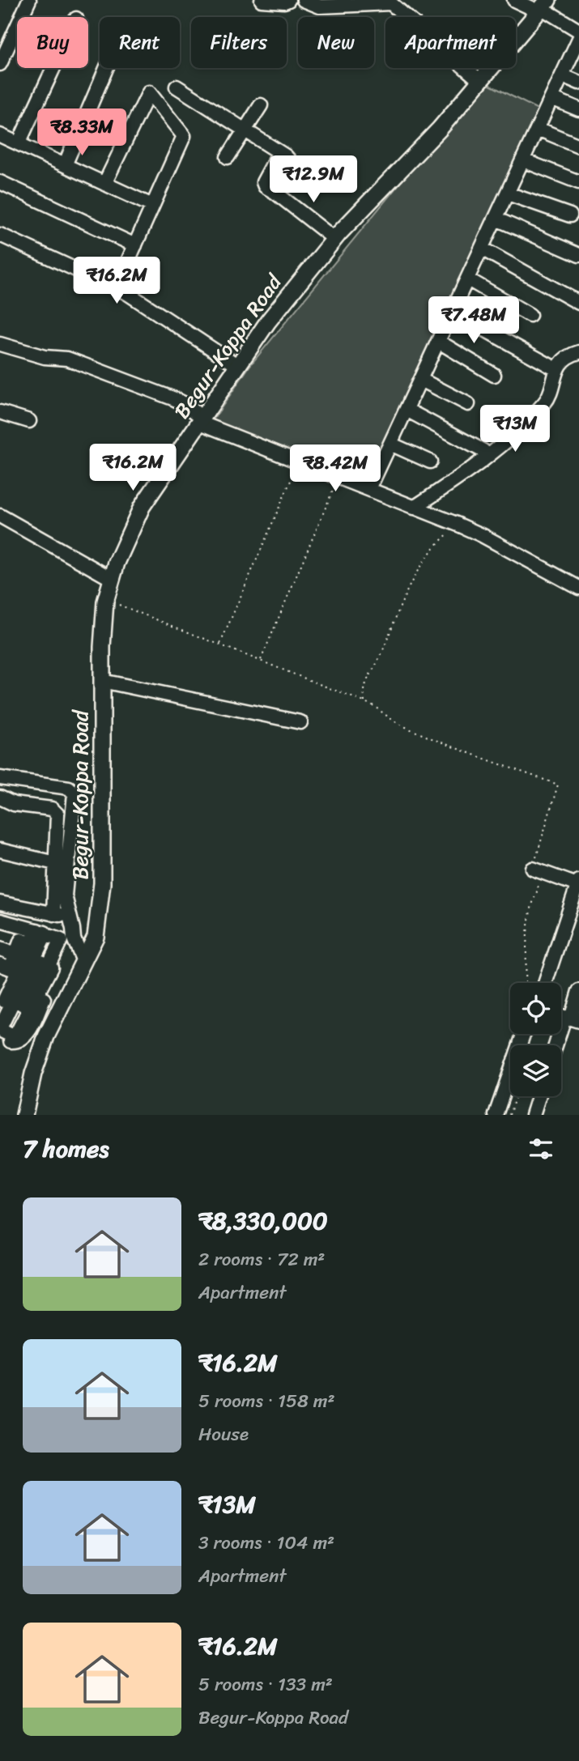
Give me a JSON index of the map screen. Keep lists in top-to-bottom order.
{
  "streets": {
    "main road": ["Begur-Koppa Road"]
  },
  "page": {
    "chip": [
      "Buy",
      "Rent",
      "Filters",
      "New",
      "Apartment"
    ],
    "price": [
      "₹8.33M",
      "₹12.9M",
      "₹16.2M",
      "₹7.48M",
      "₹13M",
      "₹16.2M",
      "₹8.42M"
    ],
    "heading": "7 homes",
    "list": [
      {
        "name": "₹8,330,000",
        "note": "2 rooms · 72 m² · Apartment"
      },
      {
        "name": "₹16.2M",
        "note": "5 rooms · 158 m² · House"
      },
      {
        "name": "₹13M",
        "note": "3 rooms · 104 m² · Apartment"
      },
      {
        "name": "₹16.2M",
        "note": "5 rooms · 133 m² · Begur-Koppa Road"
      }
    ]
  }
}
